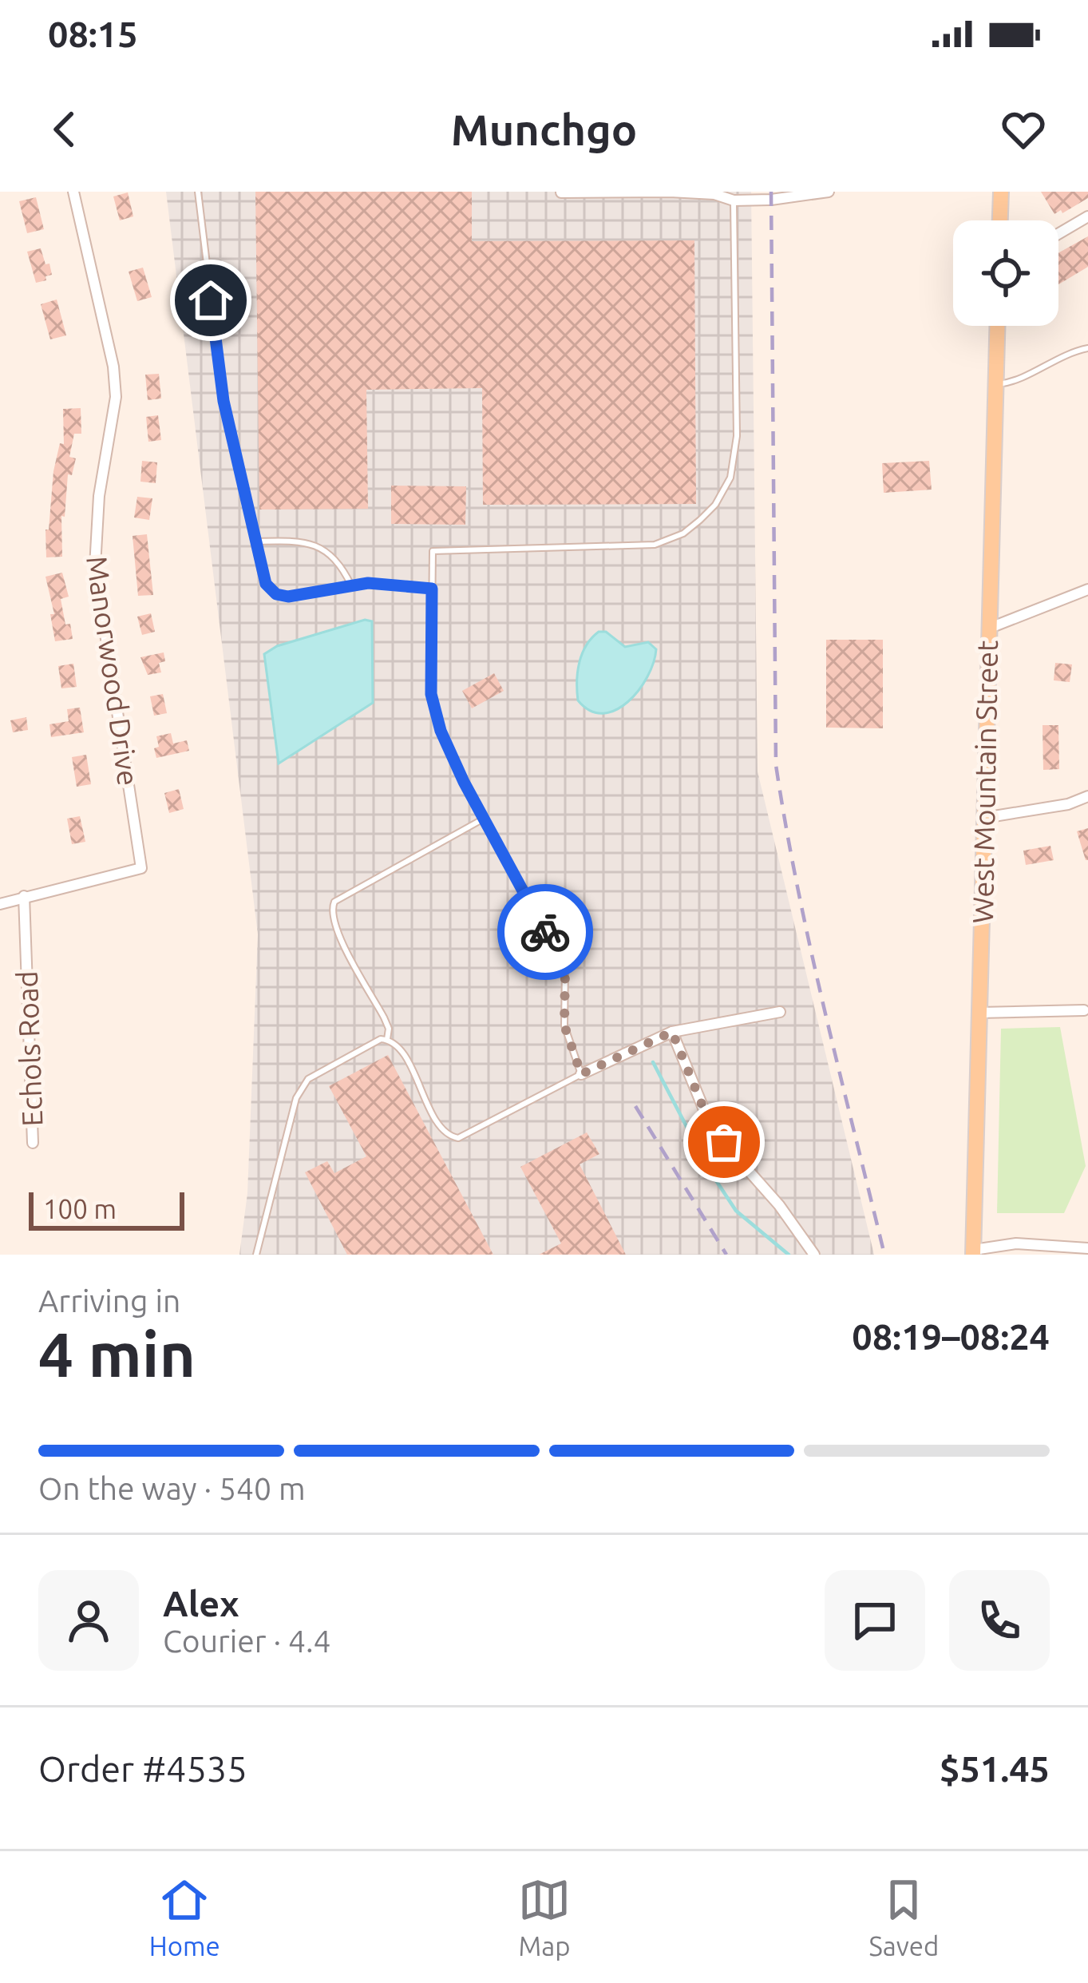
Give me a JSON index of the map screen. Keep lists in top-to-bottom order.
{
  "streets": {
    "main road": ["West Mountain Street"],
    "street": ["Manorwood Drive", "Echols Road"]
  },
  "crossings": [
    ["Manorwood Drive", "Echols Road"]
  ],
  "scale_bar": "100 m",
  "page": {
    "status": "08:15",
    "header": "Munchgo",
    "scale": "100 m",
    "heading": ["4 min", "Arriving in", "08:19–08:24"],
    "panel": [
      "Alex",
      "Courier · 4.4",
      "Order #4535",
      "$51.45"
    ],
    "bar": "On the way · 540 m",
    "tabs": ["Home", "Map", "Saved"]
  }
}
